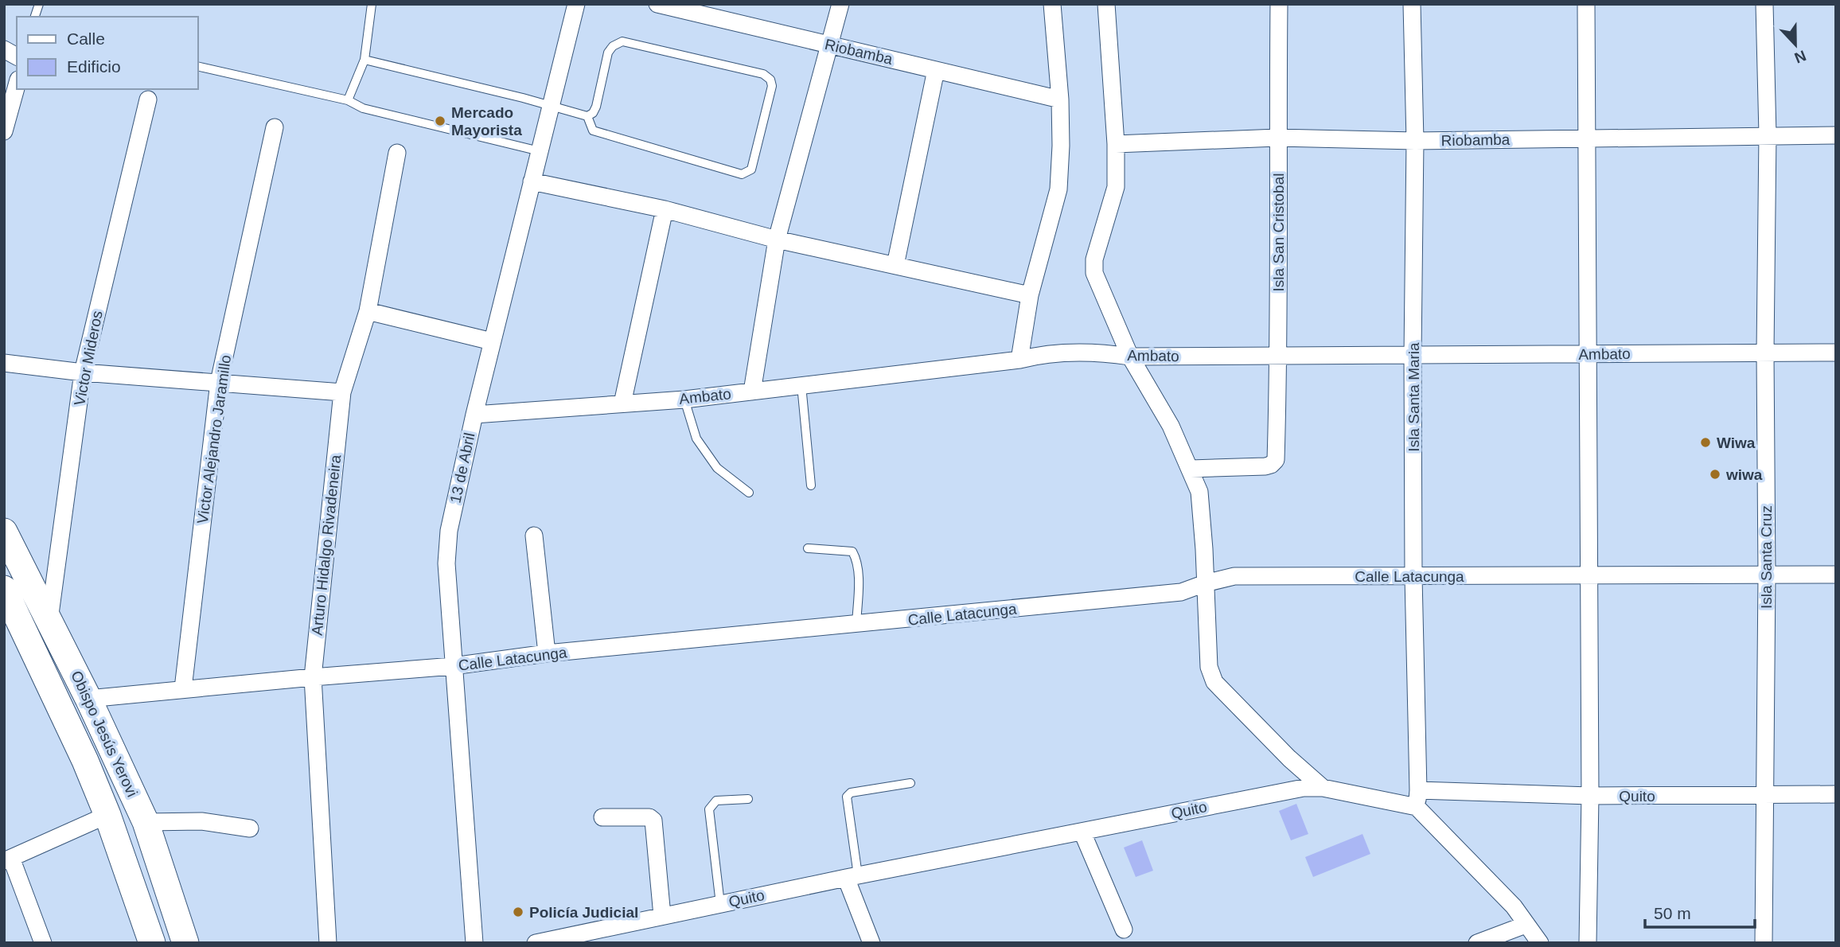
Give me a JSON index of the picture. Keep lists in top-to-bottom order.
{
  "streets": {
    "main road": ["Obispo Jesús Yerovi"],
    "street": [
      "Riobamba",
      "Isla San Cristobal",
      "Ambato",
      "Victor Mideros",
      "Isla Santa Maria",
      "Victor Alejandro Jaramillo",
      "13 de Abril",
      "Arturo Hidalgo Rivadeneira",
      "Isla Santa Cruz",
      "Calle Latacunga",
      "Quito"
    ]
  },
  "crossings": [
    ["Riobamba", "Isla San Cristobal"],
    ["Riobamba", "Isla Santa Maria"],
    ["Riobamba", "Isla Santa Cruz"],
    ["Isla San Cristobal", "Ambato"],
    ["Ambato", "Isla Santa Maria"],
    ["Ambato", "13 de Abril"],
    ["Ambato", "Isla Santa Cruz"],
    ["Victor Mideros", "Obispo Jesús Yerovi"],
    ["Isla Santa Maria", "Calle Latacunga"],
    ["Isla Santa Maria", "Quito"],
    ["Victor Alejandro Jaramillo", "Calle Latacunga"],
    ["13 de Abril", "Calle Latacunga"],
    ["Arturo Hidalgo Rivadeneira", "Calle Latacunga"],
    ["Isla Santa Cruz", "Calle Latacunga"],
    ["Isla Santa Cruz", "Quito"],
    ["Calle Latacunga", "Obispo Jesús Yerovi"]
  ],
  "places": [
    "Mercado Mayorista",
    "Wiwa",
    "wiwa",
    "Policía Judicial"
  ],
  "legend": ["Calle", "Edificio"],
  "scale_bar": "50 m",
  "north": "bottom"
}
